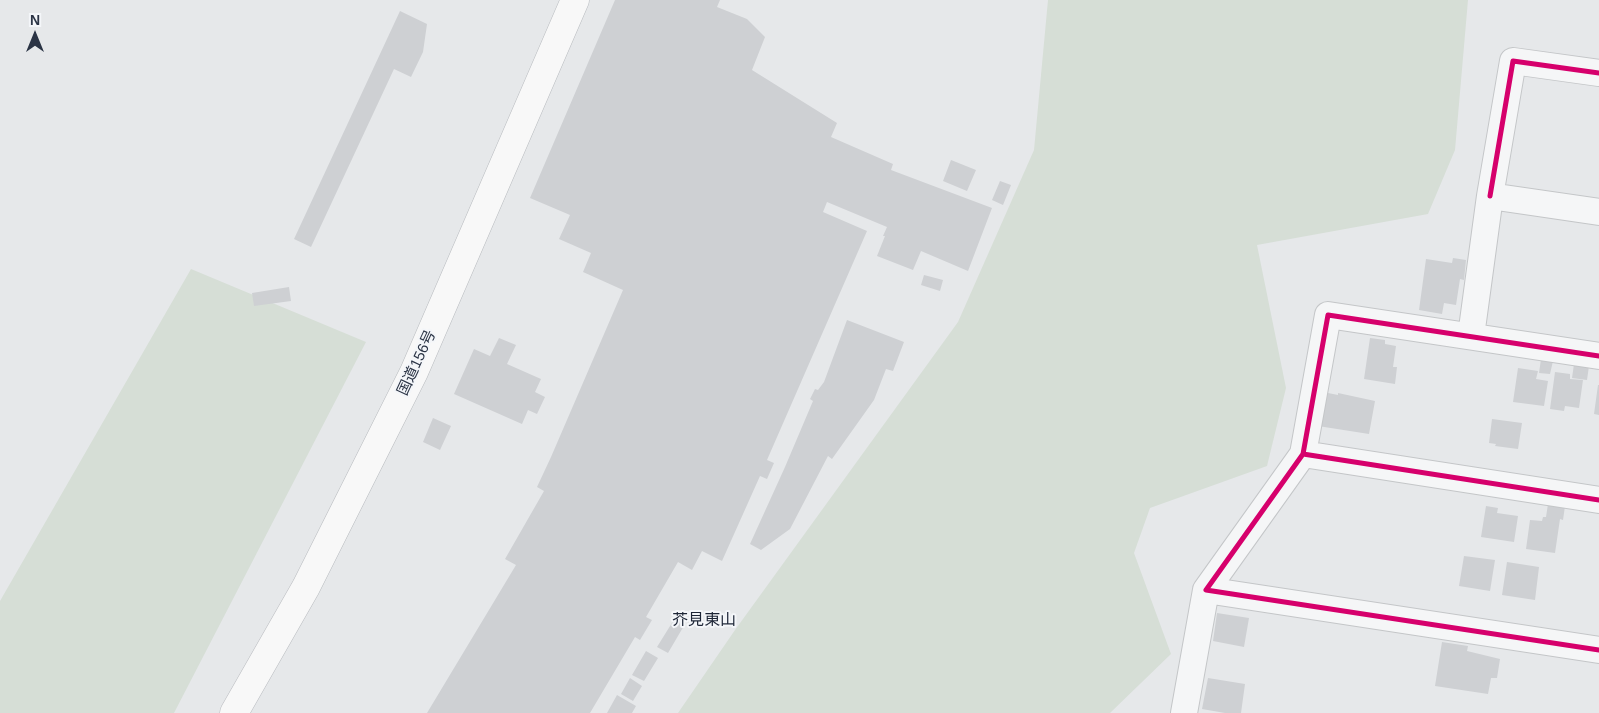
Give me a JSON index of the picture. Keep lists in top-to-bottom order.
{
  "streets": {
    "highway": ["国道156号"]
  },
  "districts": ["芥見東山"],
  "north": "top"
}
